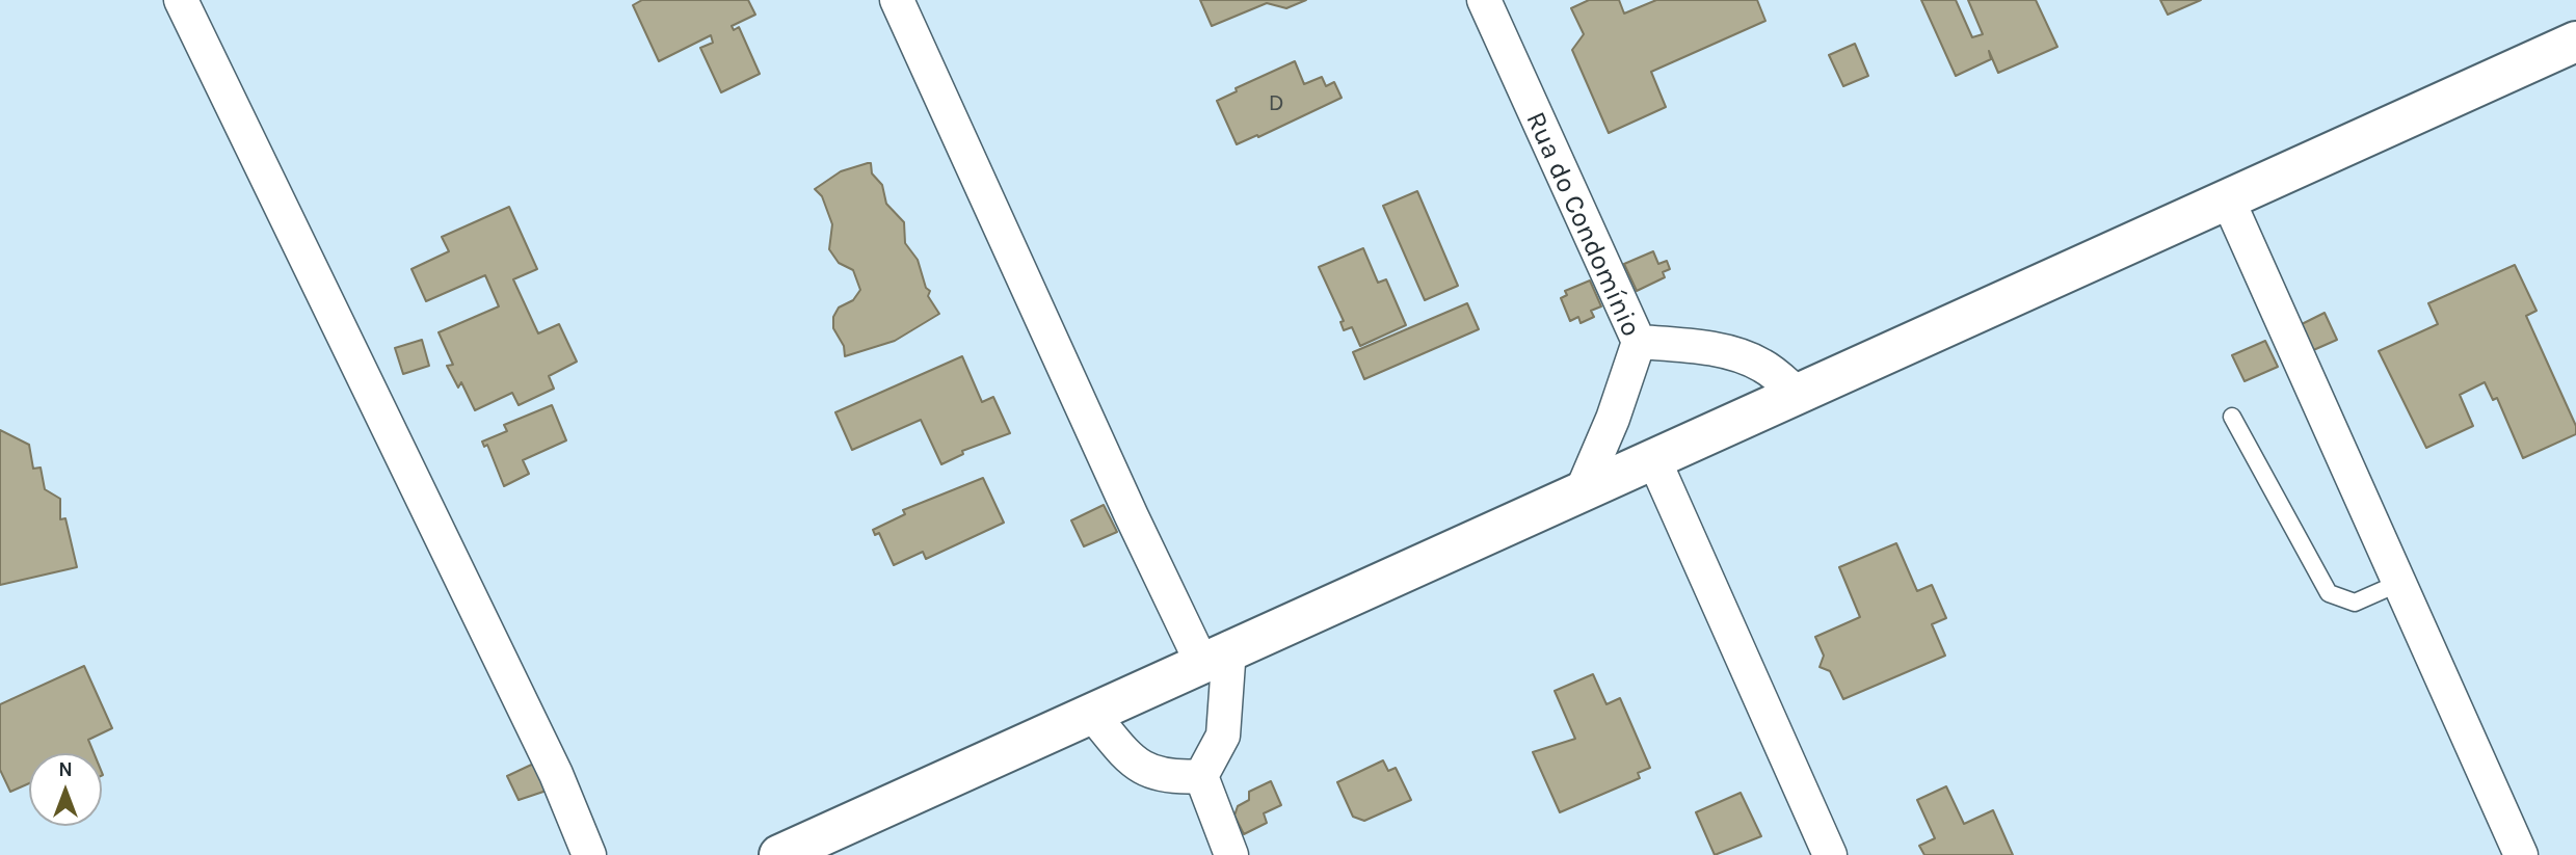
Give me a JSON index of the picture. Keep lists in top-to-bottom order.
{
  "streets": {
    "street": ["Rua do Condomínio"]
  },
  "house_numbers": ["D"],
  "north": "top"
}
